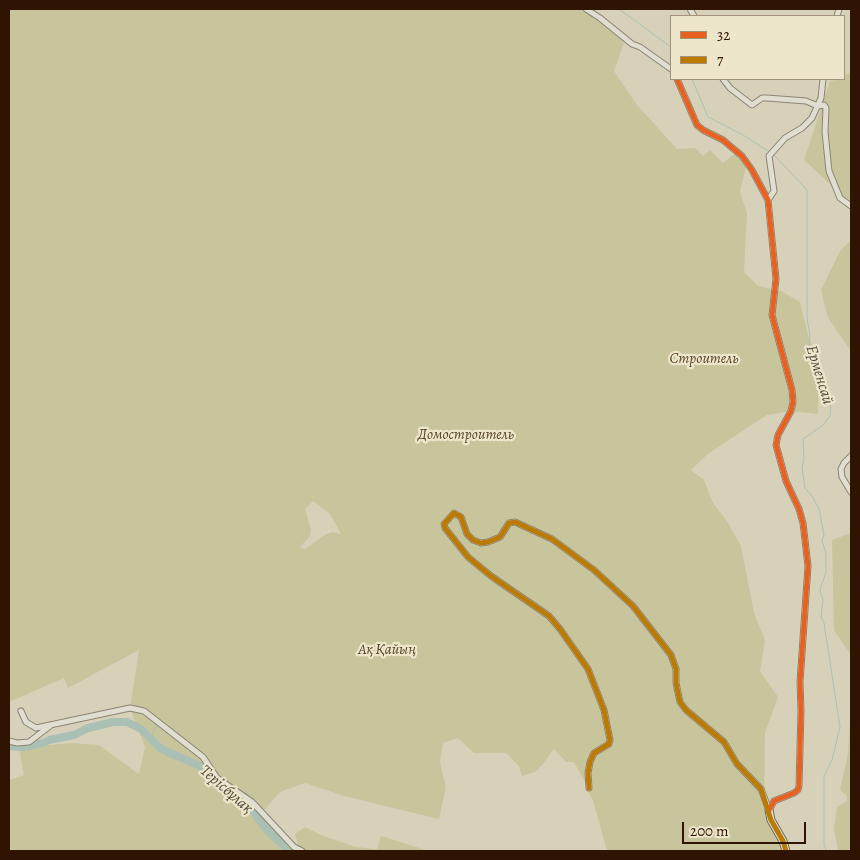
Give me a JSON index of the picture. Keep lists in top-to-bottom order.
{
  "water": ["Ерменсай", "Терісбұлақ"],
  "parks": ["Строитель", "Домостроитель", "Ақ Қайың"],
  "lines": ["transit line 32", "transit line 7"],
  "legend": ["32", "7"],
  "scale_bar": "200 m"
}
